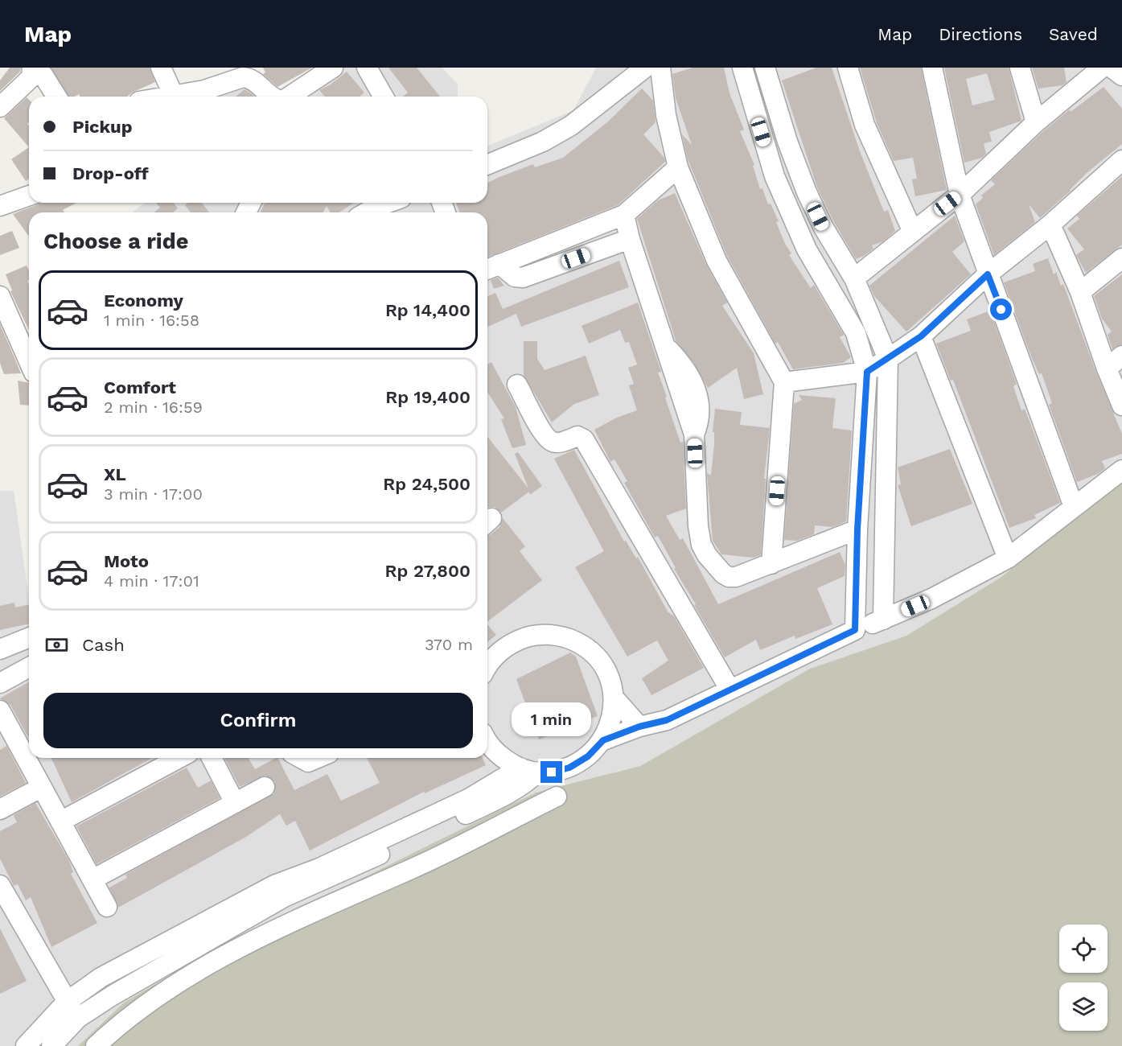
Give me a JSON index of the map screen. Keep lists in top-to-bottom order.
{
  "page": {
    "header": "Map",
    "nav": ["Map", "Directions", "Saved"],
    "banner": ["Pickup", "Drop-off"],
    "heading": "Choose a ride",
    "list": [
      {
        "name": "Economy",
        "note": "1 min · 16:58",
        "value": "Rp 14,400"
      },
      {
        "name": "Comfort",
        "note": "2 min · 16:59",
        "value": "Rp 19,400"
      },
      {
        "name": "XL",
        "note": "3 min · 17:00",
        "value": "Rp 24,500"
      },
      {
        "name": "Moto",
        "note": "4 min · 17:01",
        "value": "Rp 27,800"
      }
    ],
    "pay": ["Cash", "370 m"],
    "buttons": "Confirm",
    "bubble": "1 min"
  }
}
